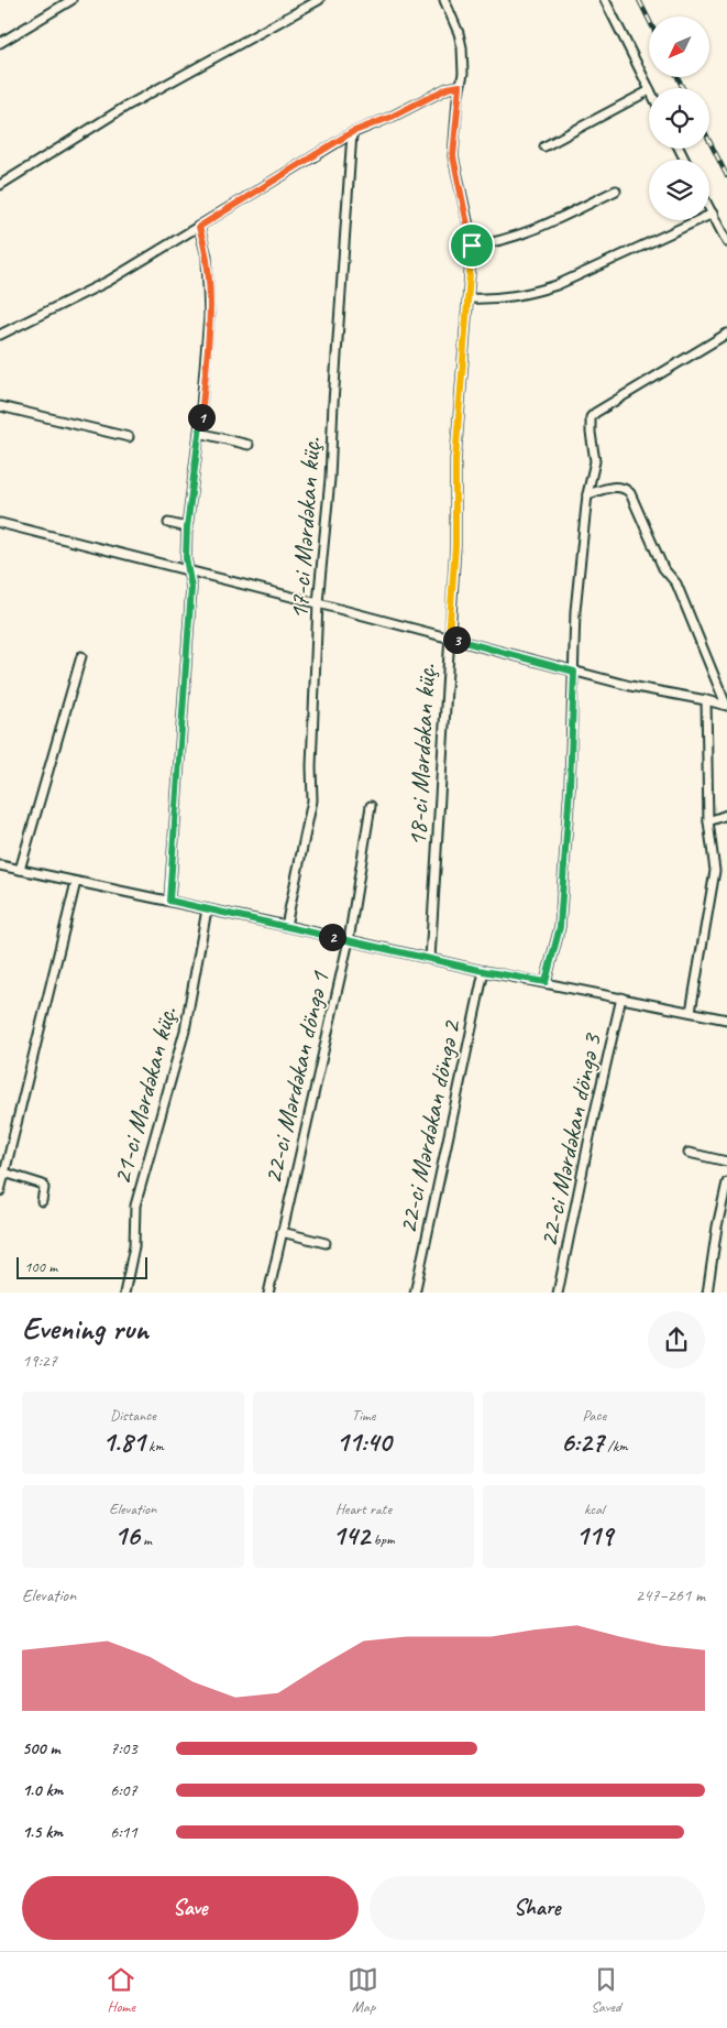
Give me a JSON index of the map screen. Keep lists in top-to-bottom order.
{
  "streets": {
    "street": [
      "17-ci Mərdəkan küç.",
      "18-ci Mərdəkan küç.",
      "22-ci Mərdəkan döngə 1",
      "21-ci Mərdəkan küç.",
      "22-ci Mərdəkan döngə 2",
      "22-ci Mərdəkan döngə 3"
    ]
  },
  "scale_bar": "100 m",
  "north": "bottom left",
  "page": {
    "pins": ["1", "3", "2"],
    "scale": "100 m",
    "heading": ["Evening run", "19:27"],
    "stats": [
      ["Distance", "1.81 km"],
      ["Time", "11:40"],
      ["Pace", "6:27 /km"],
      ["Elevation", "16 m"],
      ["Heart rate", "142 bpm"],
      ["kcal", "119"]
    ],
    "chart": ["Elevation", "247–261 m"],
    "list": [
      {
        "name": "500 m",
        "note": "7:03"
      },
      {
        "name": "1.0 km",
        "note": "6:07"
      },
      {
        "name": "1.5 km",
        "note": "6:11"
      }
    ],
    "buttons": ["Save", "Share"],
    "tabs": ["Home", "Map", "Saved"]
  }
}
